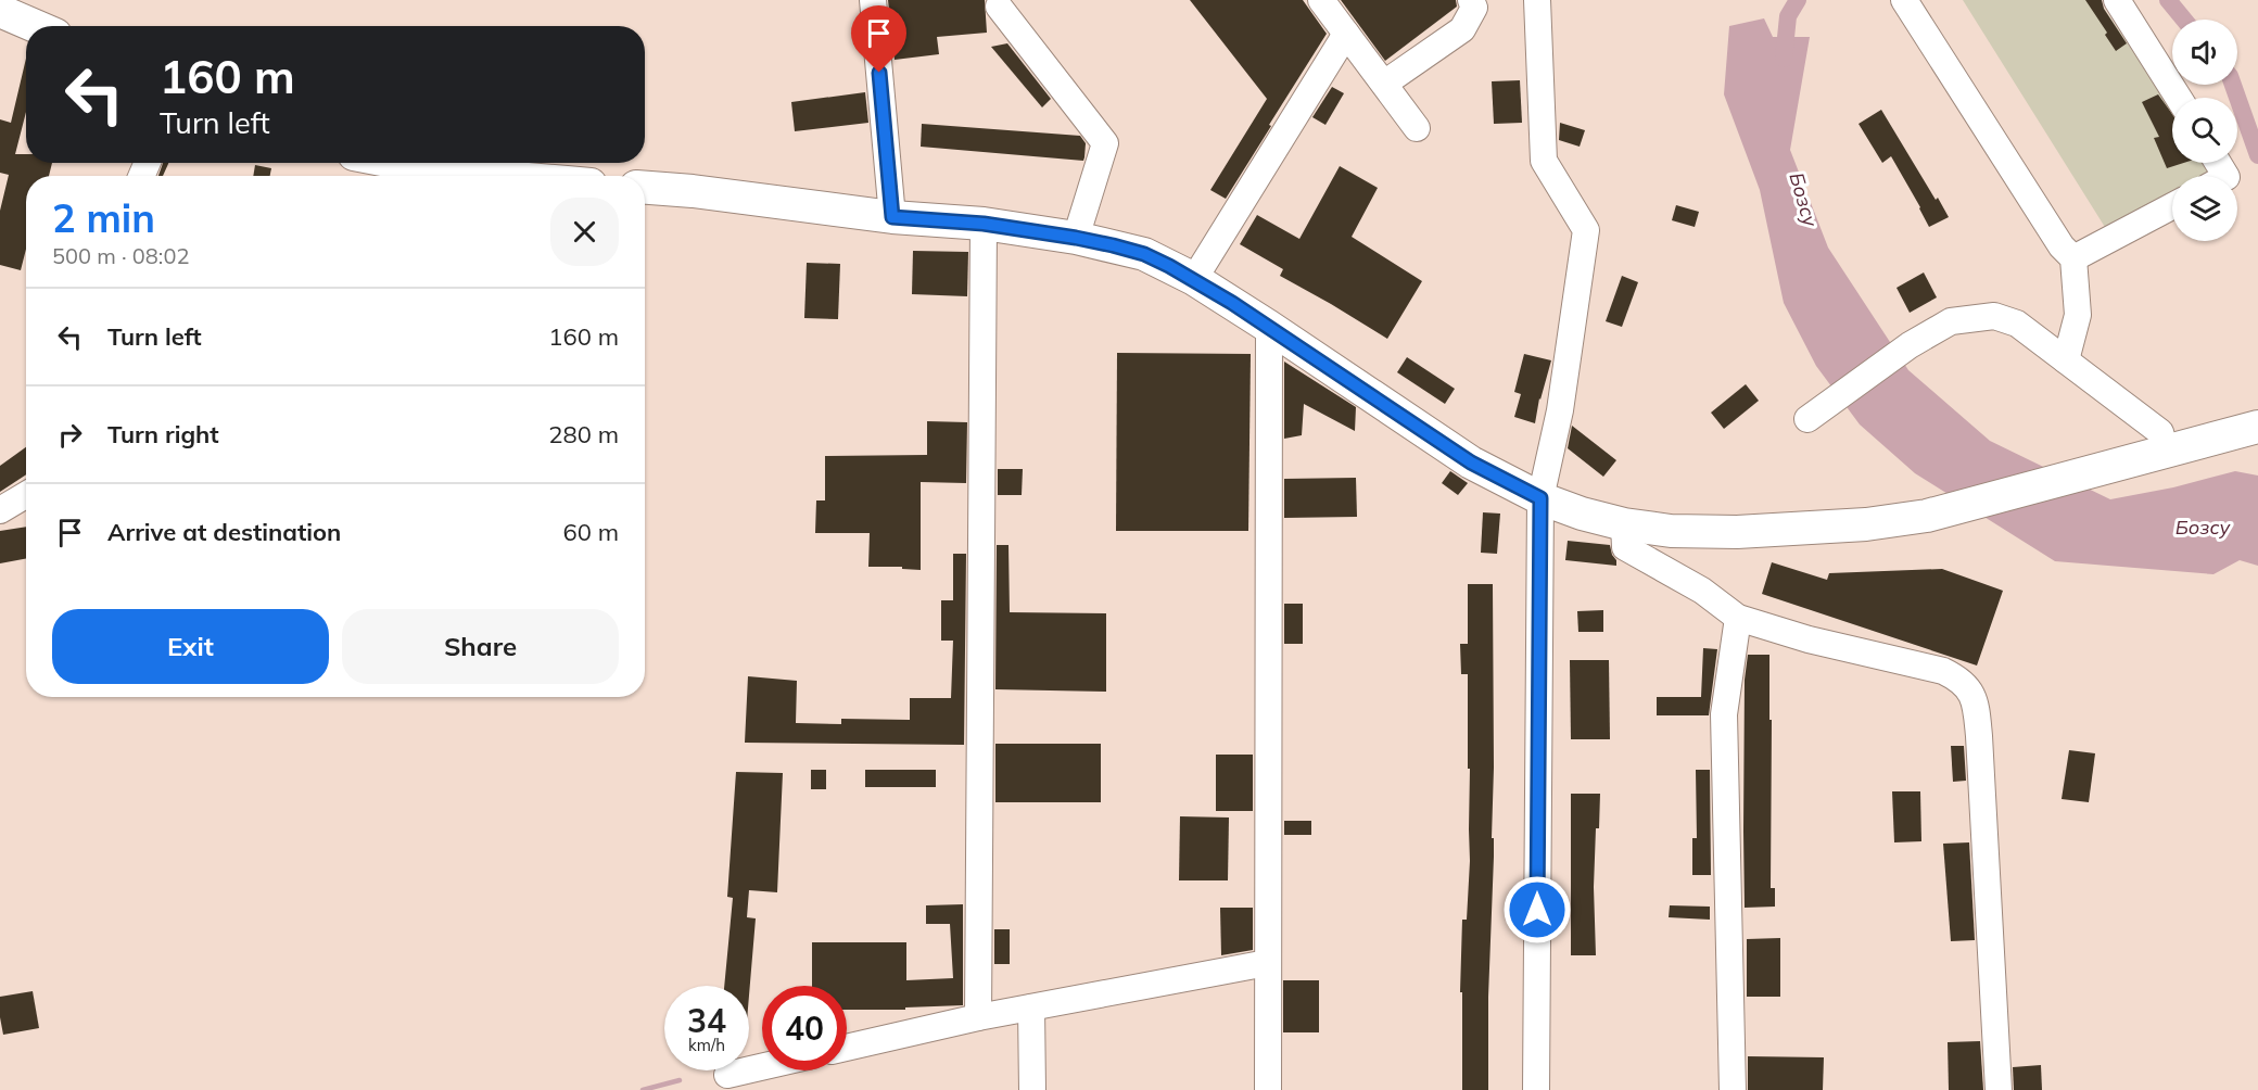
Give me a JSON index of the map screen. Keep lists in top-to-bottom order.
{
  "water": ["Бозсу"],
  "page": {
    "turn": ["160 m", "Turn left"],
    "heading": ["2 min", "500 m · 08:02"],
    "list": [
      {
        "name": "Turn left",
        "value": "160 m"
      },
      {
        "name": "Turn right",
        "value": "280 m"
      },
      {
        "name": "Arrive at destination",
        "value": "60 m"
      }
    ],
    "buttons": ["Exit", "Share"],
    "speed": "34 km/h",
    "limit": "40"
  }
}
